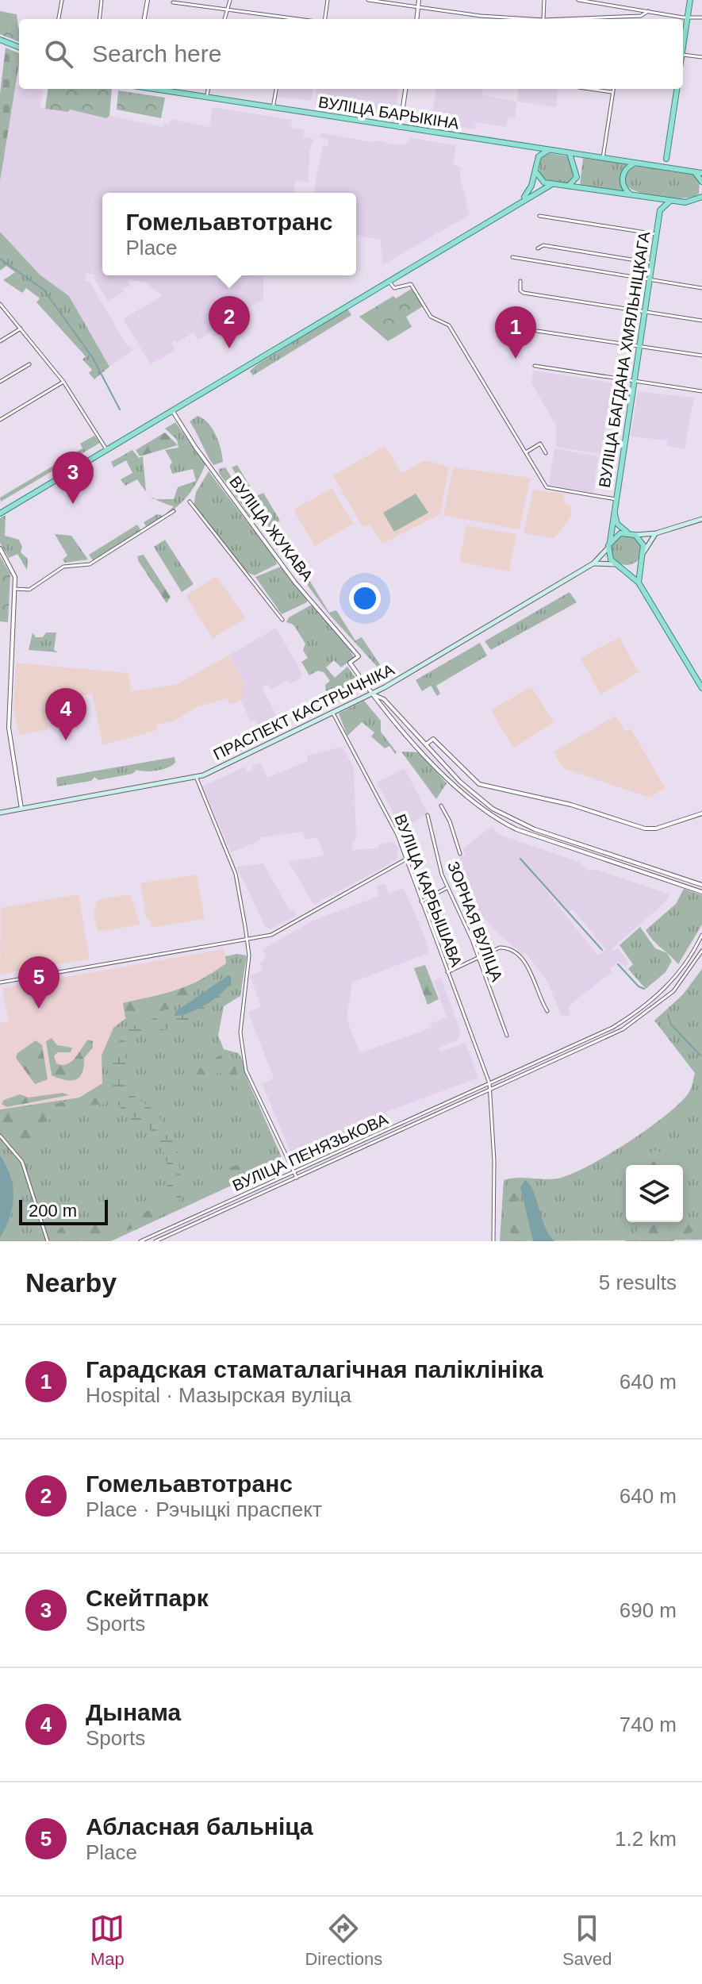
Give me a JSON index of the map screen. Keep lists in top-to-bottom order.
{
  "streets": {
    "main road": ["ВУЛІЦА БАРЫКІНА", "ВУЛІЦА БАГДАНА ХМЯЛЬНІЦКАГА", "ПРАСПЕКТ КАСТРЫЧНІКА"],
    "street": [
      "ВУЛІЦА ЖУКАВА",
      "ВУЛІЦА КАРБЫШАВА",
      "ЗОРНАЯ ВУЛІЦА",
      "ВУЛІЦА ПЕНЯЗЬКОВА"
    ]
  },
  "crossings": [
    ["ВУЛІЦА БАГДАНА ХМЯЛЬНІЦКАГА", "ПРАСПЕКТ КАСТРЫЧНІКА"],
    ["ВУЛІЦА ЖУКАВА", "ПРАСПЕКТ КАСТРЫЧНІКА"],
    ["ПРАСПЕКТ КАСТРЫЧНІКА", "ВУЛІЦА КАРБЫШАВА"],
    ["ВУЛІЦА КАРБЫШАВА", "ВУЛІЦА ПЕНЯЗЬКОВА"]
  ],
  "scale_bar": "200 m",
  "page": {
    "search": "Search here",
    "popup": ["Гомельавтотранс", "Place"],
    "pins": [
      "2",
      "1",
      "3",
      "4",
      "5"
    ],
    "scale": "200 m",
    "heading": ["Nearby", "5 results"],
    "list": [
      {
        "mark": "1",
        "name": "Гарадская стаматалагічная паліклініка",
        "note": "Hospital · Мазырская вуліца",
        "value": "640 m"
      },
      {
        "mark": "2",
        "name": "Гомельавтотранс",
        "note": "Place · Рэчыцкі праспект",
        "value": "640 m"
      },
      {
        "mark": "3",
        "name": "Скейтпарк",
        "note": "Sports",
        "value": "690 m"
      },
      {
        "mark": "4",
        "name": "Дынама",
        "note": "Sports",
        "value": "740 m"
      },
      {
        "mark": "5",
        "name": "Абласная бальніца",
        "note": "Place",
        "value": "1.2 km"
      }
    ],
    "nav": ["Map", "Directions", "Saved"]
  }
}
